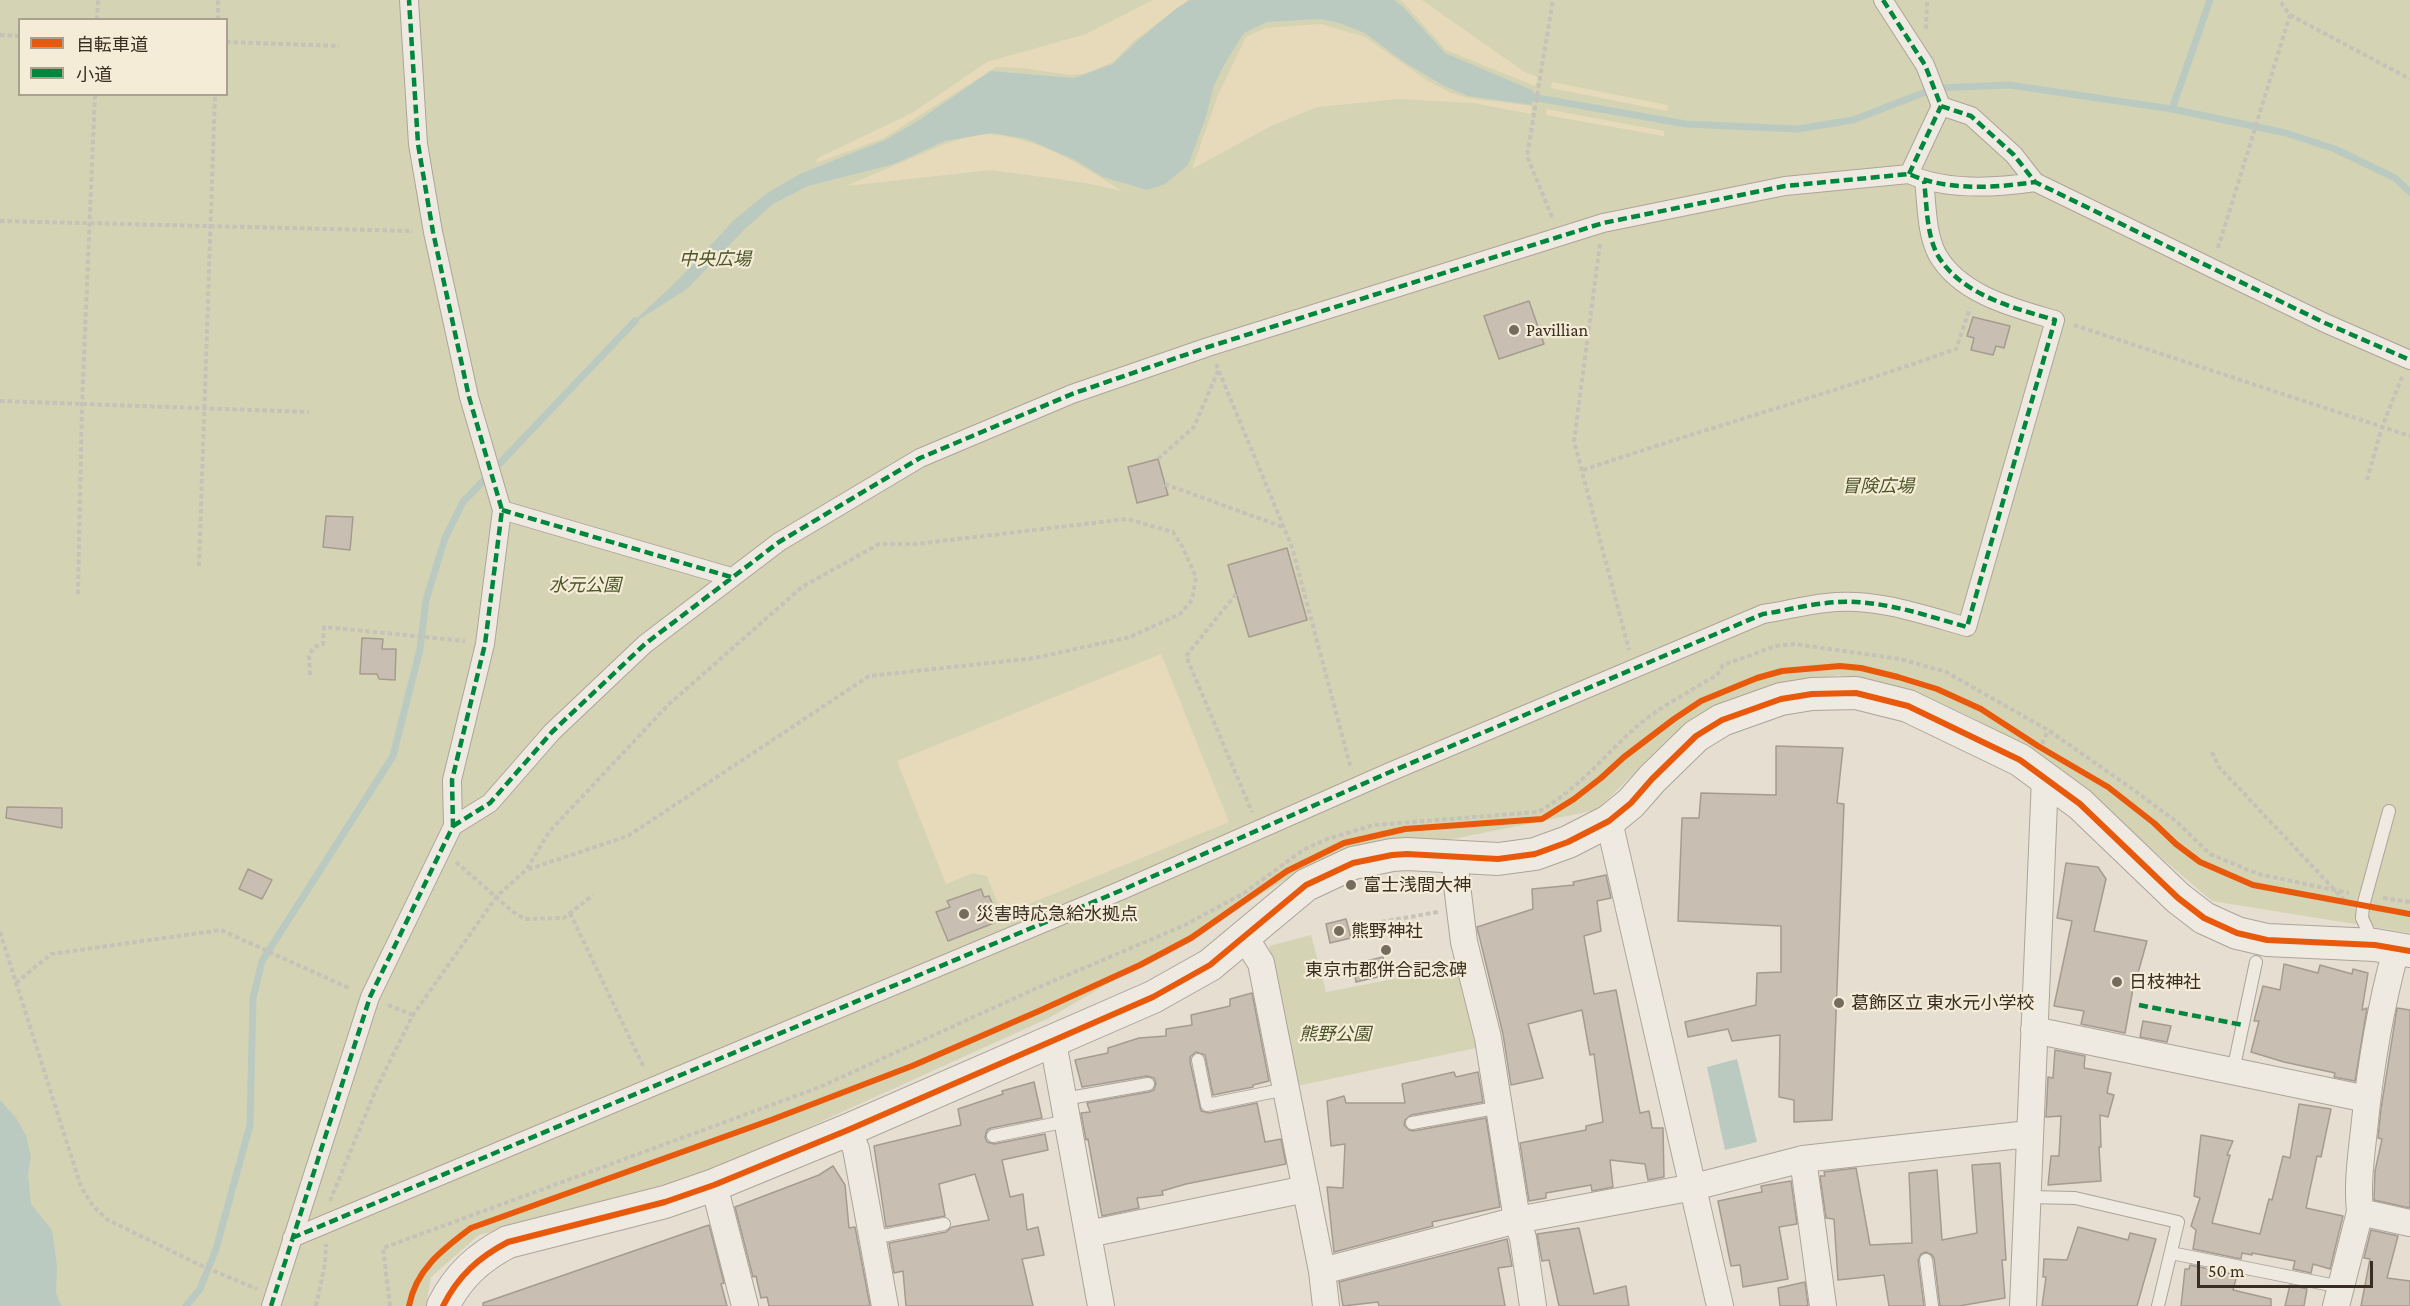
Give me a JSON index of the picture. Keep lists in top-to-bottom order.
{
  "parks": [
    "中央広場",
    "冒険広場",
    "水元公園",
    "熊野公園"
  ],
  "places": [
    "Pavillian",
    "富士浅間大神",
    "災害時応急給水拠点",
    "熊野神社",
    "東京市郡併合記念碑",
    "日枝神社",
    "葛飾区立 東水元小学校"
  ],
  "legend": ["自転車道", "小道"],
  "scale_bar": "50 m"
}
